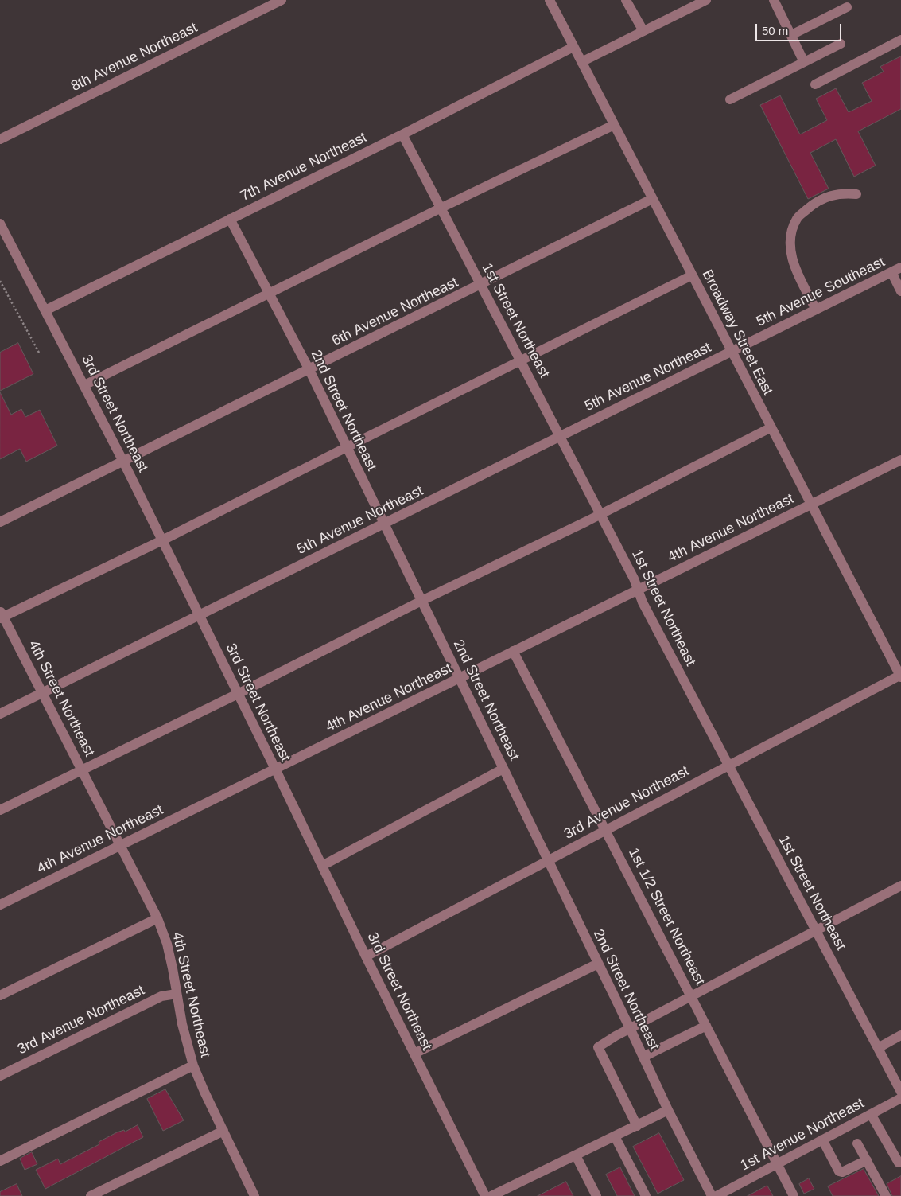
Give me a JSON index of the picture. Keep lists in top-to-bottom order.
{
  "streets": {
    "street": [
      "8th Avenue Northeast",
      "7th Avenue Northeast",
      "5th Avenue Southeast",
      "6th Avenue Northeast",
      "1st Street Northeast",
      "Broadway Street East",
      "5th Avenue Northeast",
      "2nd Street Northeast",
      "3rd Street Northeast",
      "4th Avenue Northeast",
      "4th Street Northeast",
      "3rd Avenue Northeast",
      "1st 1/2 Street Northeast",
      "1st Avenue Northeast"
    ]
  },
  "crossings": [
    ["7th Avenue Northeast", "1st Street Northeast"],
    ["7th Avenue Northeast", "Broadway Street East"],
    ["7th Avenue Northeast", "2nd Street Northeast"],
    ["7th Avenue Northeast", "3rd Street Northeast"],
    ["5th Avenue Southeast", "Broadway Street East"],
    ["5th Avenue Southeast", "5th Avenue Northeast"],
    ["6th Avenue Northeast", "1st Street Northeast"],
    ["6th Avenue Northeast", "Broadway Street East"],
    ["6th Avenue Northeast", "2nd Street Northeast"],
    ["6th Avenue Northeast", "3rd Street Northeast"],
    ["1st Street Northeast", "5th Avenue Northeast"],
    ["1st Street Northeast", "4th Avenue Northeast"],
    ["1st Street Northeast", "3rd Avenue Northeast"],
    ["Broadway Street East", "5th Avenue Northeast"],
    ["Broadway Street East", "4th Avenue Northeast"],
    ["Broadway Street East", "3rd Avenue Northeast"],
    ["5th Avenue Northeast", "2nd Street Northeast"],
    ["5th Avenue Northeast", "3rd Street Northeast"],
    ["5th Avenue Northeast", "4th Street Northeast"],
    ["2nd Street Northeast", "4th Avenue Northeast"],
    ["2nd Street Northeast", "3rd Avenue Northeast"],
    ["3rd Street Northeast", "4th Avenue Northeast"],
    ["3rd Street Northeast", "3rd Avenue Northeast"],
    ["4th Avenue Northeast", "4th Street Northeast"],
    ["4th Avenue Northeast", "1st 1/2 Street Northeast"],
    ["4th Street Northeast", "3rd Avenue Northeast"],
    ["3rd Avenue Northeast", "1st 1/2 Street Northeast"],
    ["1st 1/2 Street Northeast", "1st Avenue Northeast"]
  ],
  "scale_bar": "50 m"
}
